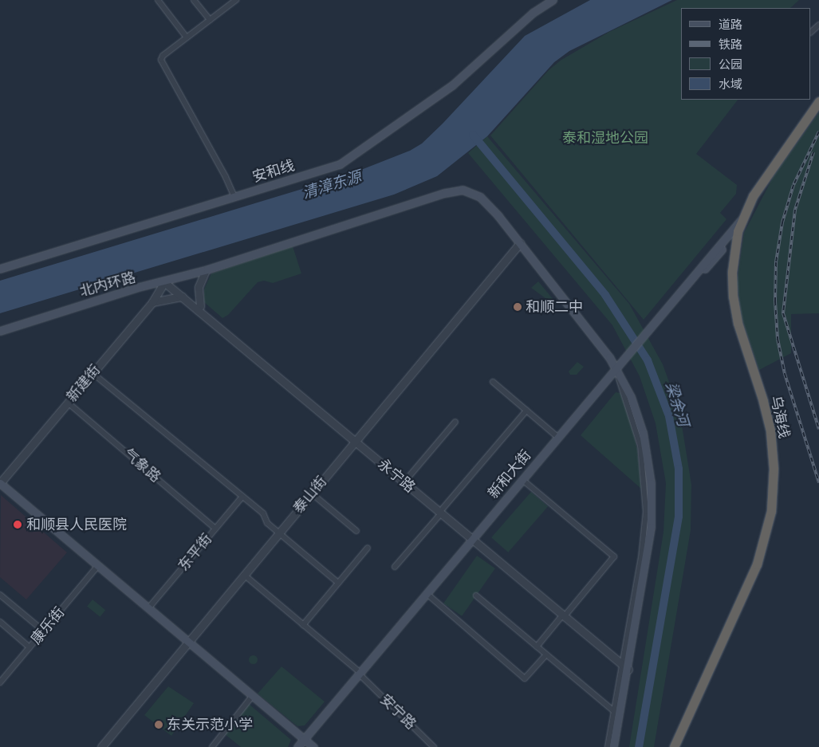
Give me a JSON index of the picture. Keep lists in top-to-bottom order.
{
  "streets": {
    "highway": ["乌海线"],
    "main road": ["安和线", "北内环路", "新和大街"],
    "street": [
      "新建街",
      "气象路",
      "永宁路",
      "泰山街",
      "东平街",
      "康乐街",
      "安宁路"
    ]
  },
  "crossings": [
    ["新建街", "气象路"],
    ["新建街", "永宁路"],
    ["乌海线", "新和大街"],
    ["气象路", "东平街"],
    ["新和大街", "永宁路"],
    ["新和大街", "安宁路"],
    ["永宁路", "泰山街"],
    ["泰山街", "安宁路"]
  ],
  "water": ["清漳东源", "梁余河"],
  "parks": ["泰和湿地公园"],
  "places": ["和顺二中", "和顺县人民医院", "东关示范小学"],
  "legend": [
    "道路",
    "铁路",
    "公园",
    "水域"
  ]
}
